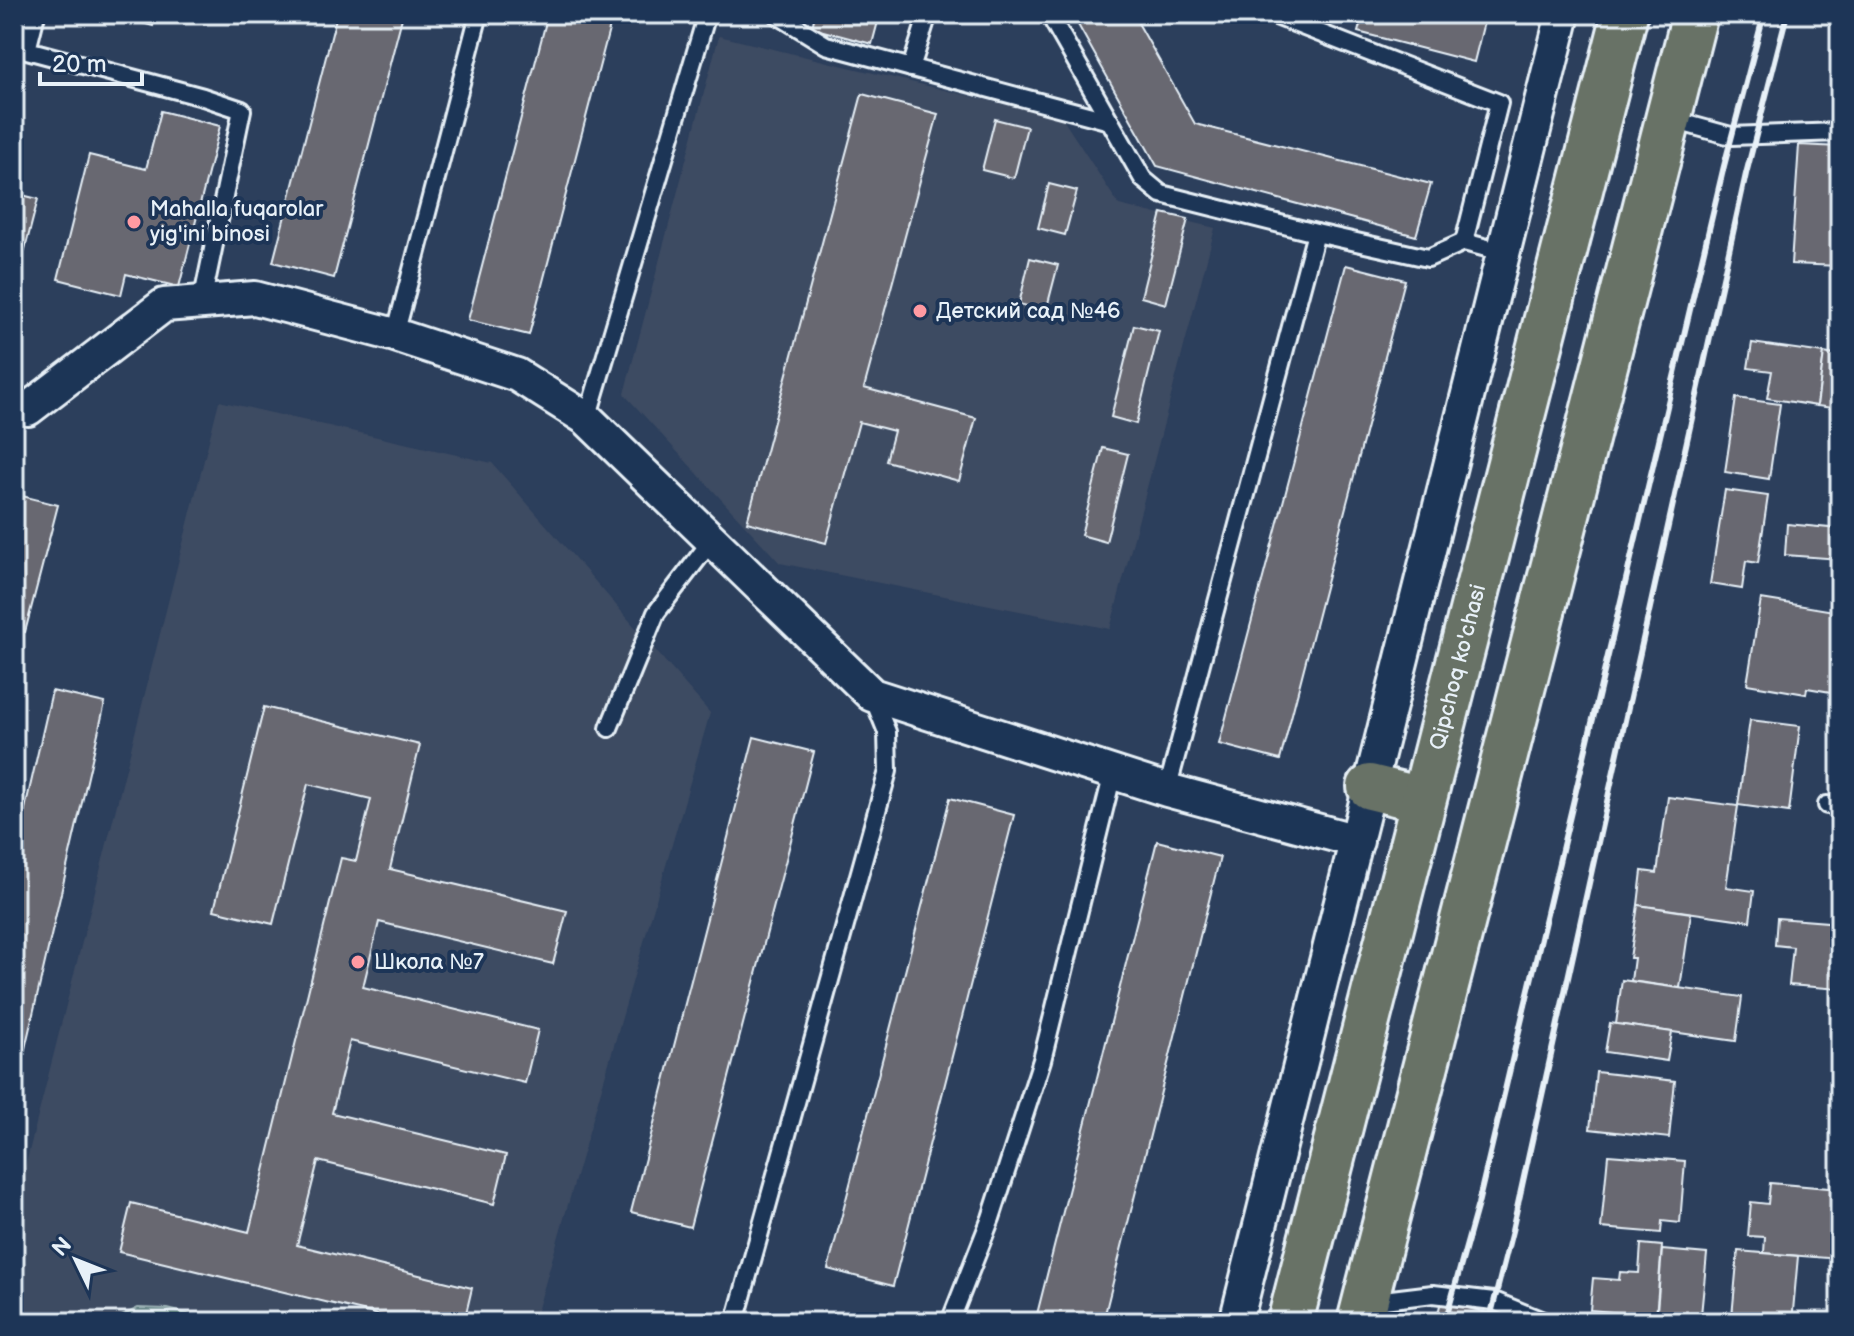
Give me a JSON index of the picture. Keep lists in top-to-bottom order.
{
  "streets": {
    "main road": ["Qipchoq ko'chasi"]
  },
  "places": ["Mahalla fuqarolar yig'ini binosi", "Детский сад №46", "Школа №7"],
  "scale_bar": "20 m",
  "north": "top left"
}
